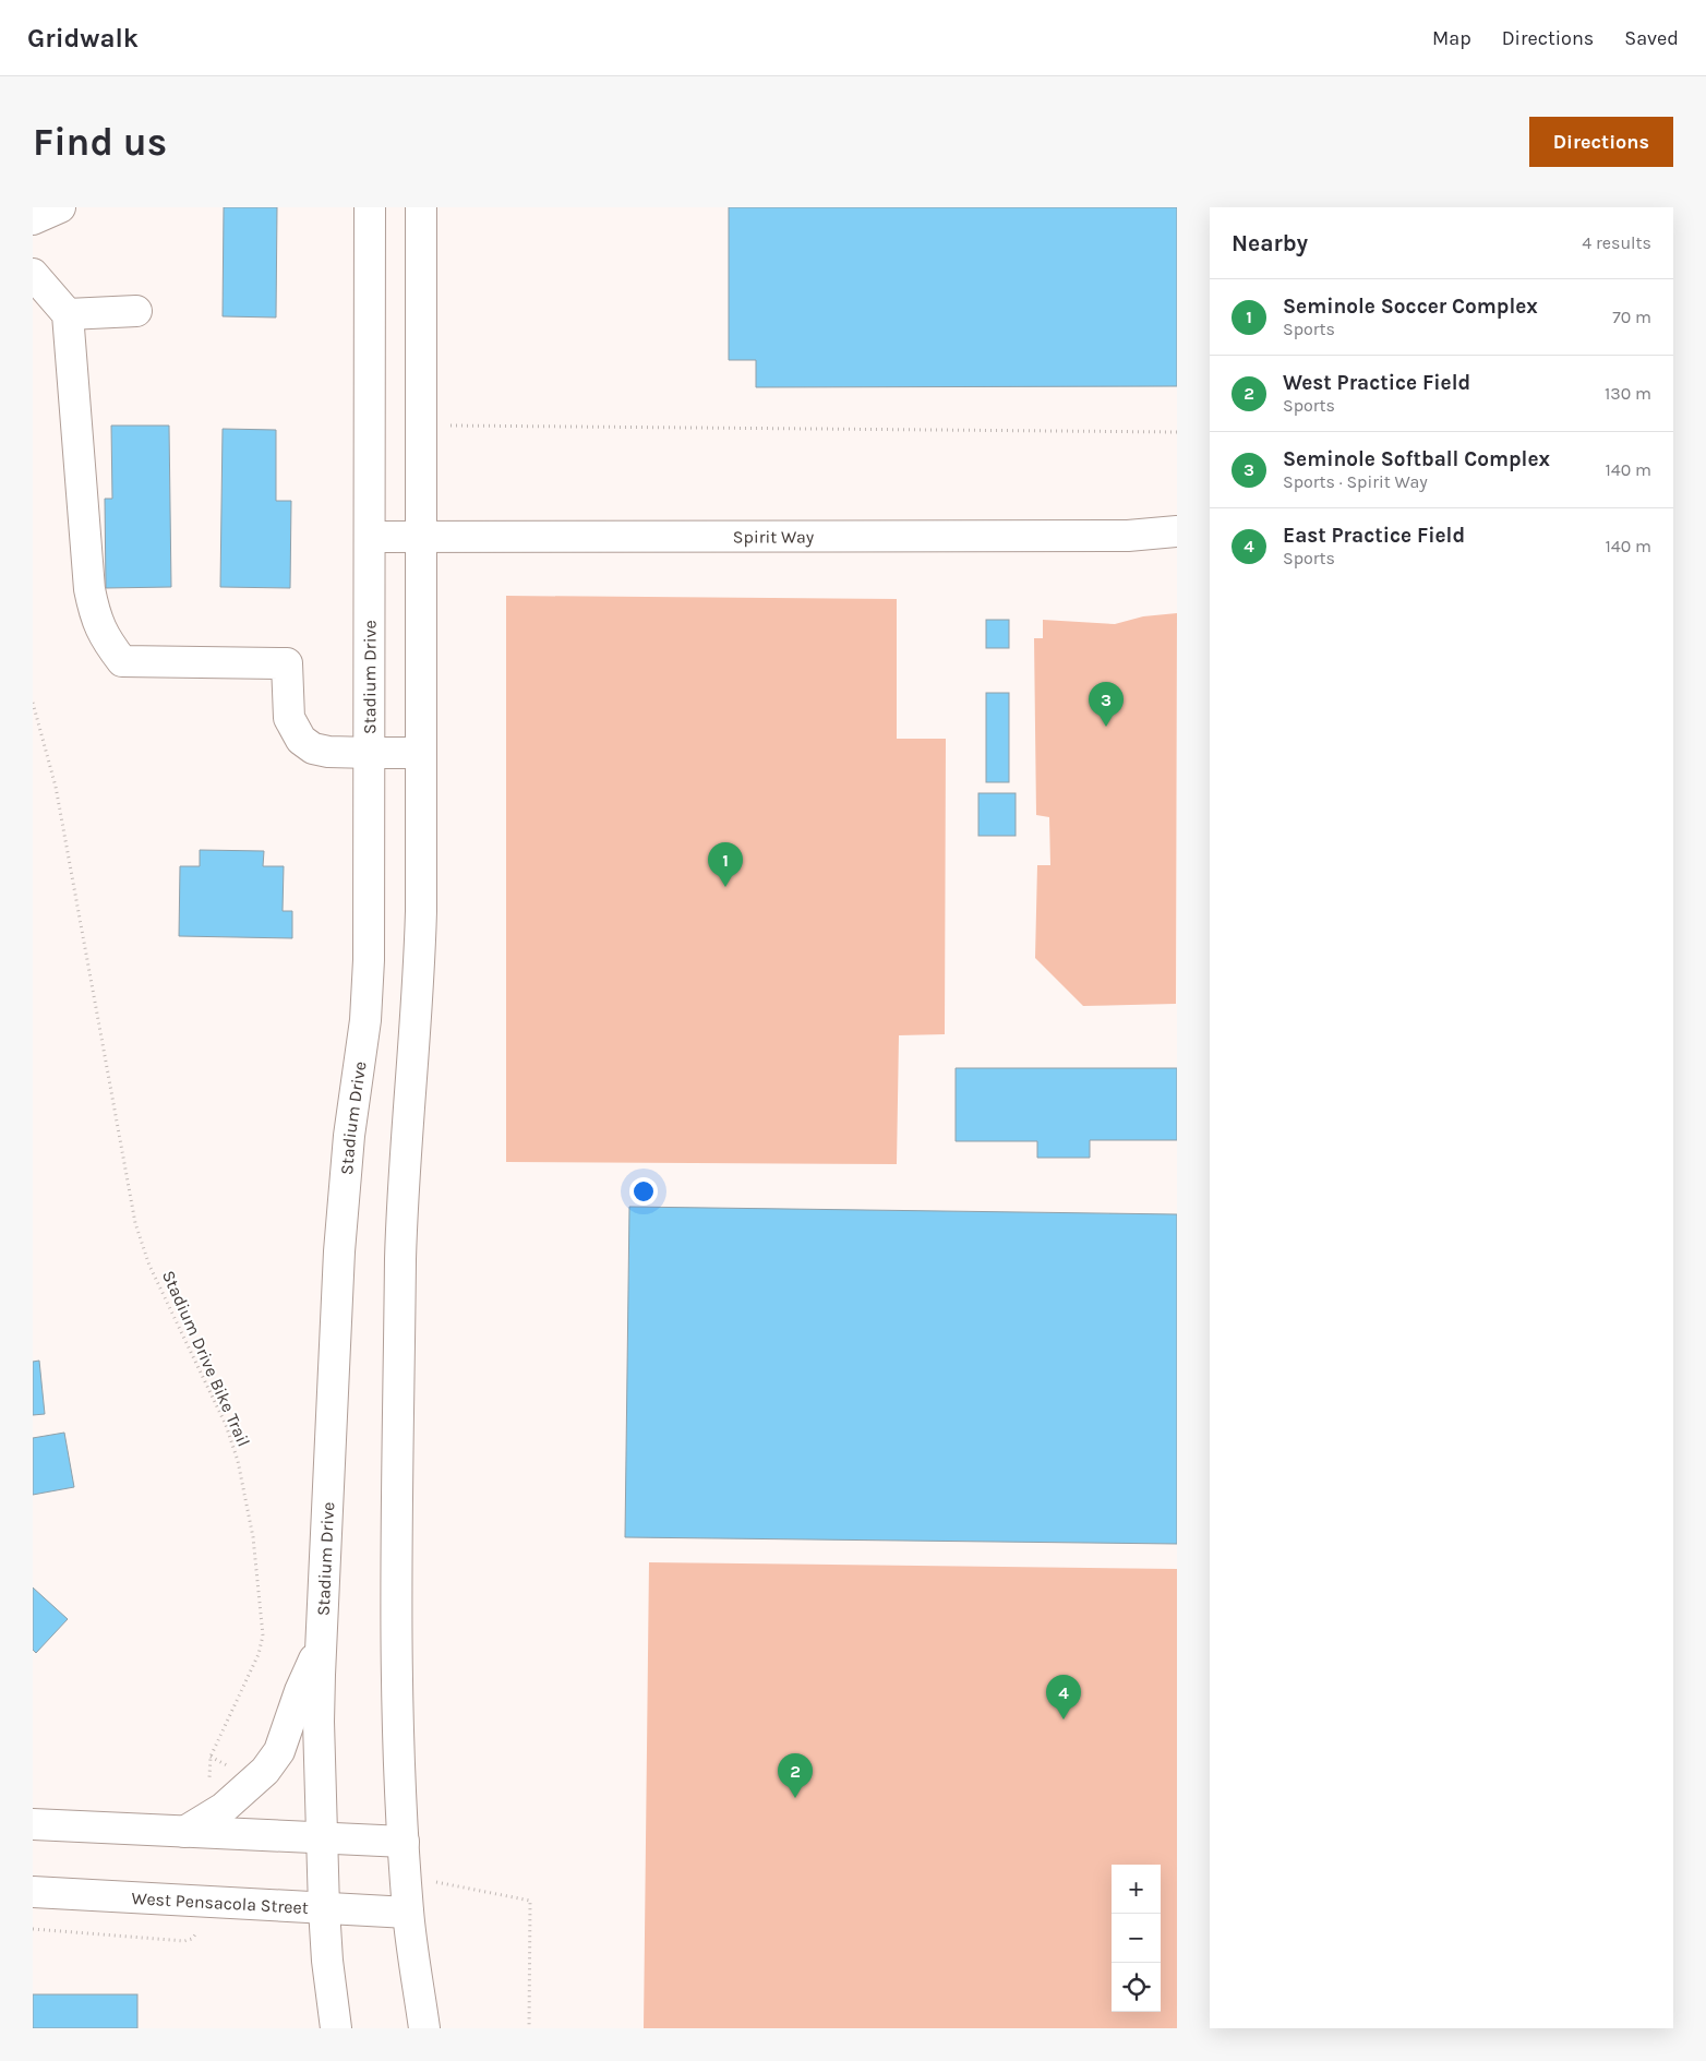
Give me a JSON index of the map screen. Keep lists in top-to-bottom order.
{
  "streets": {
    "main road": ["Spirit Way", "Stadium Drive", "West Pensacola Street"],
    "path": ["Stadium Drive Bike Trail"]
  },
  "crossings": [
    ["Spirit Way", "Stadium Drive"],
    ["Stadium Drive", "West Pensacola Street"]
  ],
  "page": {
    "header": "Gridwalk",
    "nav": ["Map", "Directions", "Saved"],
    "buttons": "Directions",
    "title": "Find us",
    "heading": ["Nearby", "4 results"],
    "list": [
      {
        "mark": "1",
        "name": "Seminole Soccer Complex",
        "note": "Sports",
        "value": "70 m"
      },
      {
        "mark": "2",
        "name": "West Practice Field",
        "note": "Sports",
        "value": "130 m"
      },
      {
        "mark": "3",
        "name": "Seminole Softball Complex",
        "note": "Sports · Spirit Way",
        "value": "140 m"
      },
      {
        "mark": "4",
        "name": "East Practice Field",
        "note": "Sports",
        "value": "140 m"
      }
    ],
    "pins": [
      "3",
      "1",
      "4",
      "2"
    ],
    "map_buttons": ["+", "−"]
  }
}
